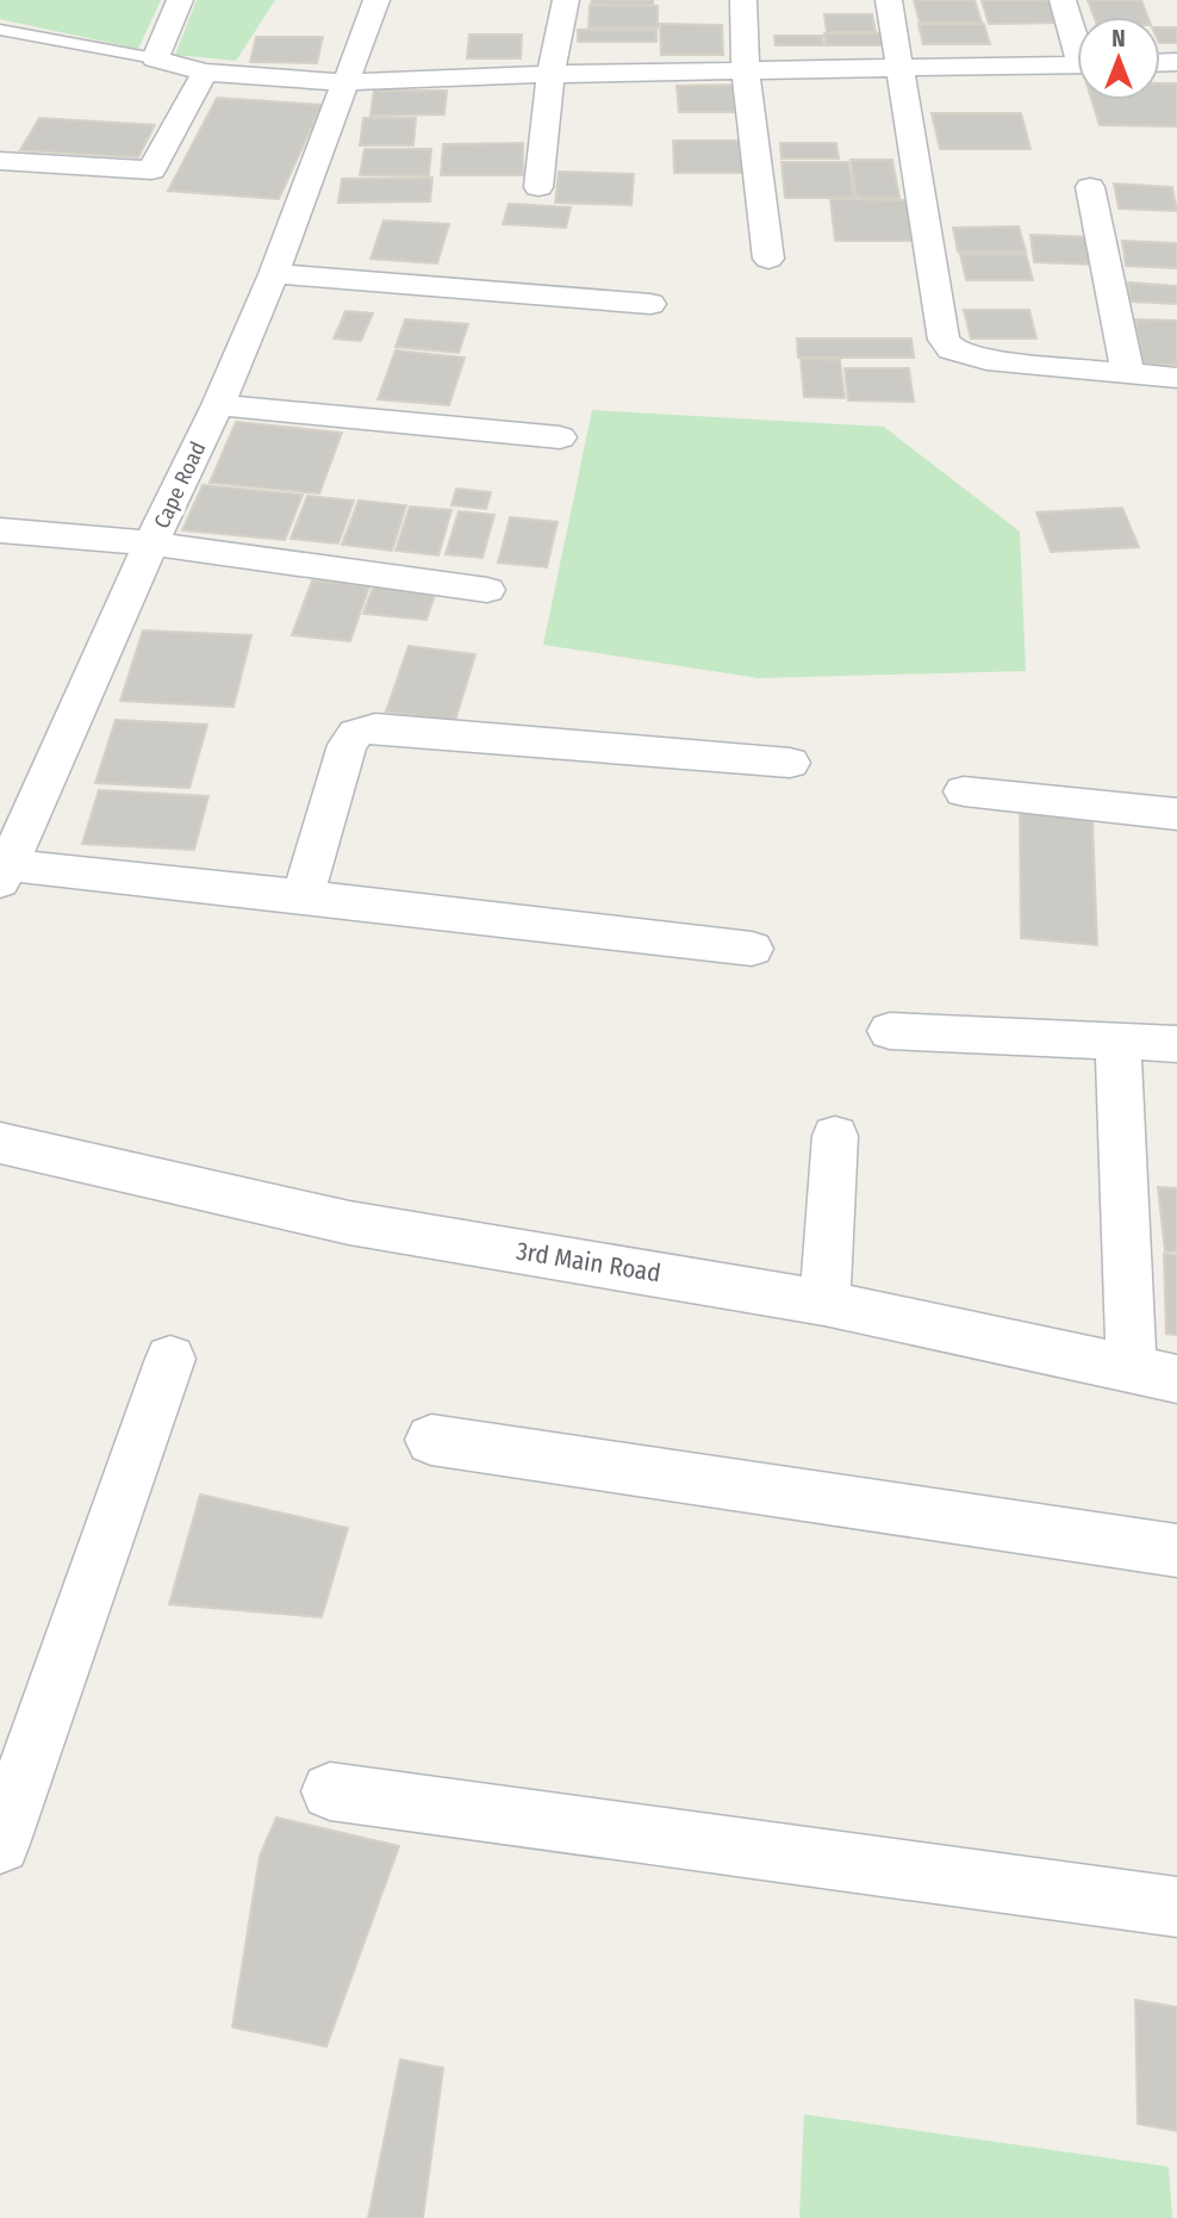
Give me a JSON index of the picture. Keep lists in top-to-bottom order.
{
  "streets": {
    "street": ["Cape Road", "3rd Main Road"]
  },
  "north": "top"
}
